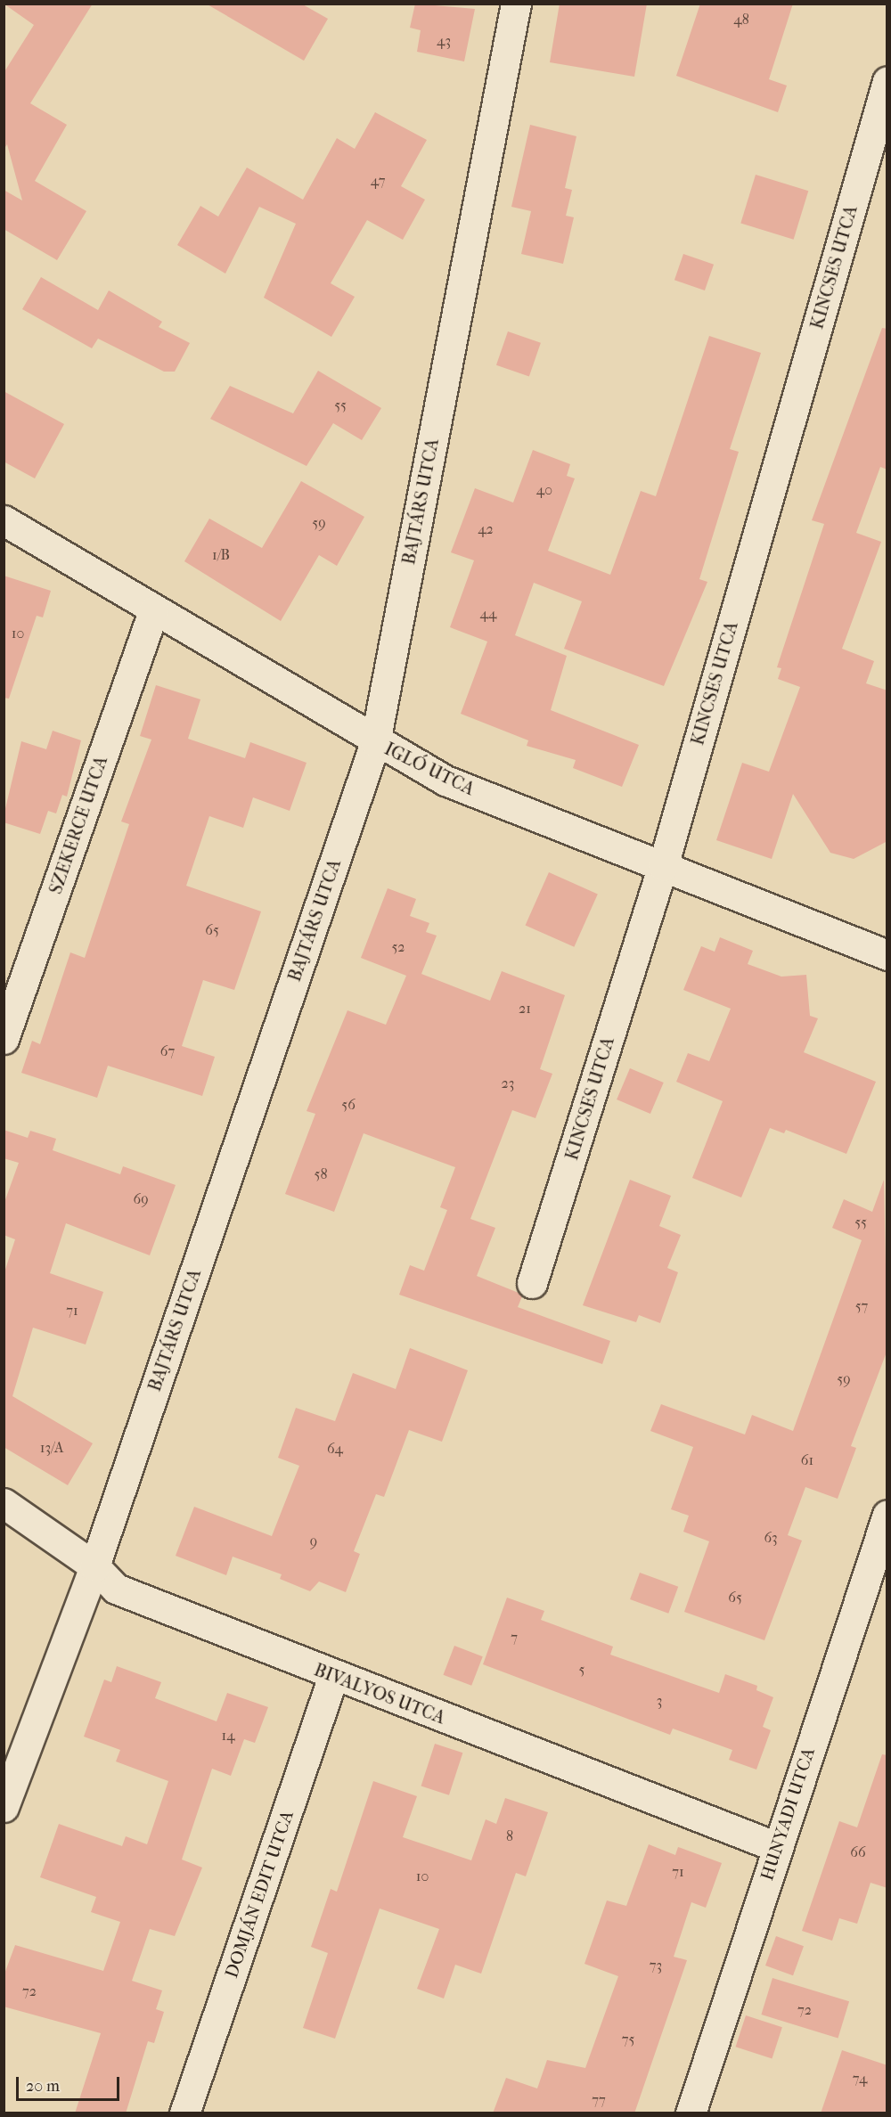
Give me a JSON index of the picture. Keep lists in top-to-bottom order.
{
  "streets": {
    "street": [
      "KINCSES UTCA",
      "BAJTÁRS UTCA",
      "IGLÓ UTCA",
      "SZEKERCE UTCA",
      "BIVALYOS UTCA",
      "HUNYADI UTCA",
      "DOMJÁN EDIT UTCA"
    ]
  },
  "crossings": [
    ["KINCSES UTCA", "IGLÓ UTCA"],
    ["BAJTÁRS UTCA", "IGLÓ UTCA"],
    ["BAJTÁRS UTCA", "BIVALYOS UTCA"],
    ["IGLÓ UTCA", "SZEKERCE UTCA"],
    ["BIVALYOS UTCA", "HUNYADI UTCA"],
    ["BIVALYOS UTCA", "DOMJÁN EDIT UTCA"]
  ],
  "house_numbers": [
    "48",
    "43",
    "47",
    "55",
    "40",
    "59",
    "42",
    "1/B",
    "44",
    "10",
    "65",
    "52",
    "21",
    "67",
    "23",
    "56",
    "58",
    "69",
    "55",
    "57",
    "71",
    "59",
    "13/A",
    "64",
    "61",
    "63",
    "9",
    "65",
    "7",
    "5",
    "3",
    "14",
    "8",
    "66",
    "71",
    "10",
    "73",
    "72",
    "72",
    "75",
    "74",
    "77"
  ],
  "scale_bar": "20 m"
}
